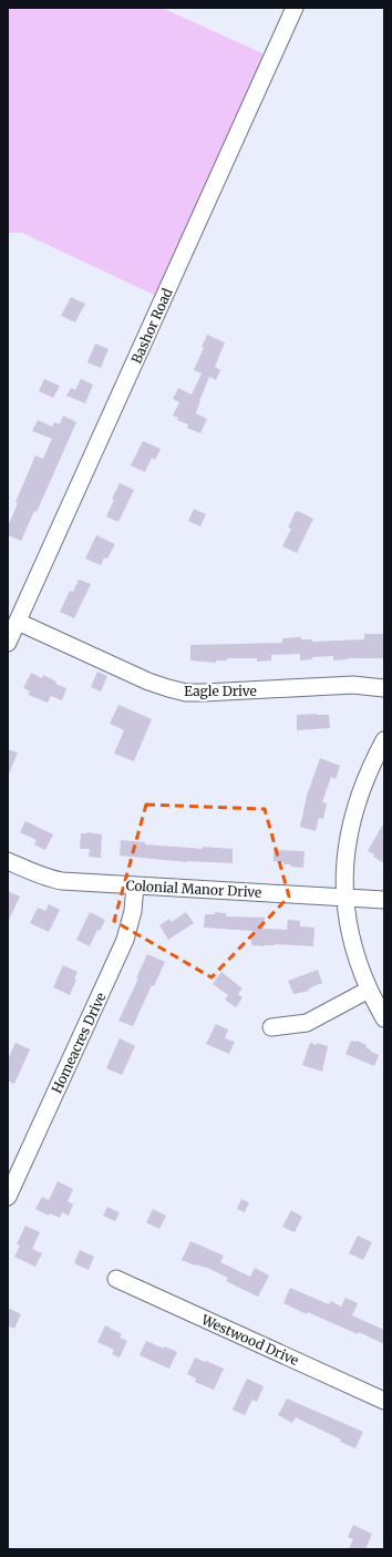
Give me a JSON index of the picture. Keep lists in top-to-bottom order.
{
  "streets": {
    "street": [
      "Bashor Road",
      "Eagle Drive",
      "Colonial Manor Drive",
      "Homeacres Drive",
      "Westwood Drive"
    ]
  },
  "crossings": [
    ["Bashor Road", "Eagle Drive"],
    ["Colonial Manor Drive", "Homeacres Drive"]
  ]
}
